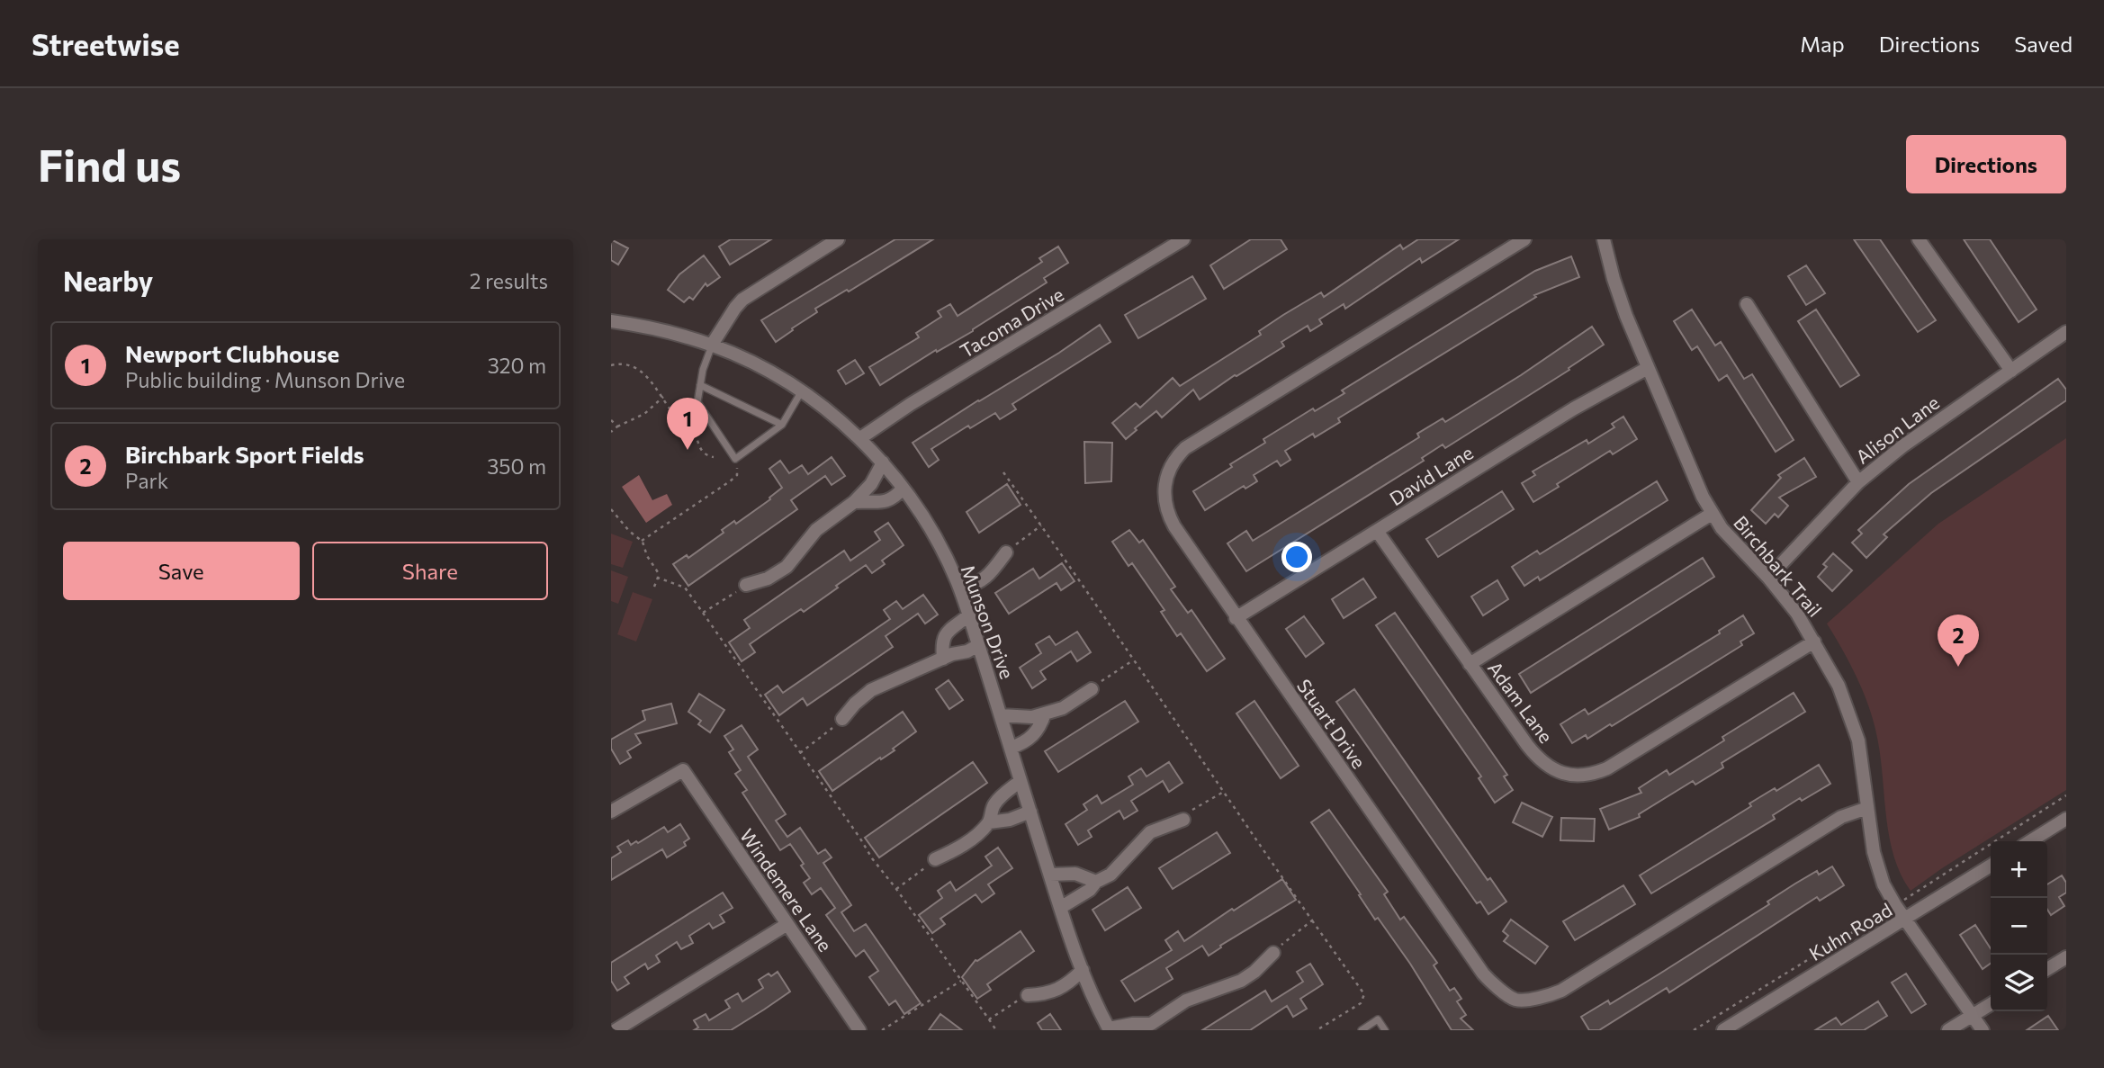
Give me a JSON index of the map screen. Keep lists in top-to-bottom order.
{
  "streets": {
    "street": [
      "Tacoma Drive",
      "Alison Lane",
      "David Lane",
      "Birchbark Trail",
      "Munson Drive",
      "Adam Lane",
      "Stuart Drive",
      "Windemere Lane",
      "Kuhn Road"
    ]
  },
  "crossings": [
    ["Tacoma Drive", "Munson Drive"],
    ["Alison Lane", "Birchbark Trail"],
    ["David Lane", "Birchbark Trail"],
    ["David Lane", "Adam Lane"],
    ["David Lane", "Stuart Drive"],
    ["Birchbark Trail", "Adam Lane"],
    ["Birchbark Trail", "Stuart Drive"],
    ["Birchbark Trail", "Kuhn Road"]
  ],
  "page": {
    "header": "Streetwise",
    "nav": ["Map", "Directions", "Saved"],
    "buttons": [
      "Directions",
      ["Save", "Share"]
    ],
    "title": "Find us",
    "heading": ["Nearby", "2 results"],
    "list": [
      {
        "mark": "1",
        "name": "Newport Clubhouse",
        "note": "Public building · Munson Drive",
        "value": "320 m"
      },
      {
        "mark": "2",
        "name": "Birchbark Sport Fields",
        "note": "Park",
        "value": "350 m"
      }
    ],
    "pins": ["1", "2"],
    "map_buttons": ["+", "−"]
  }
}
